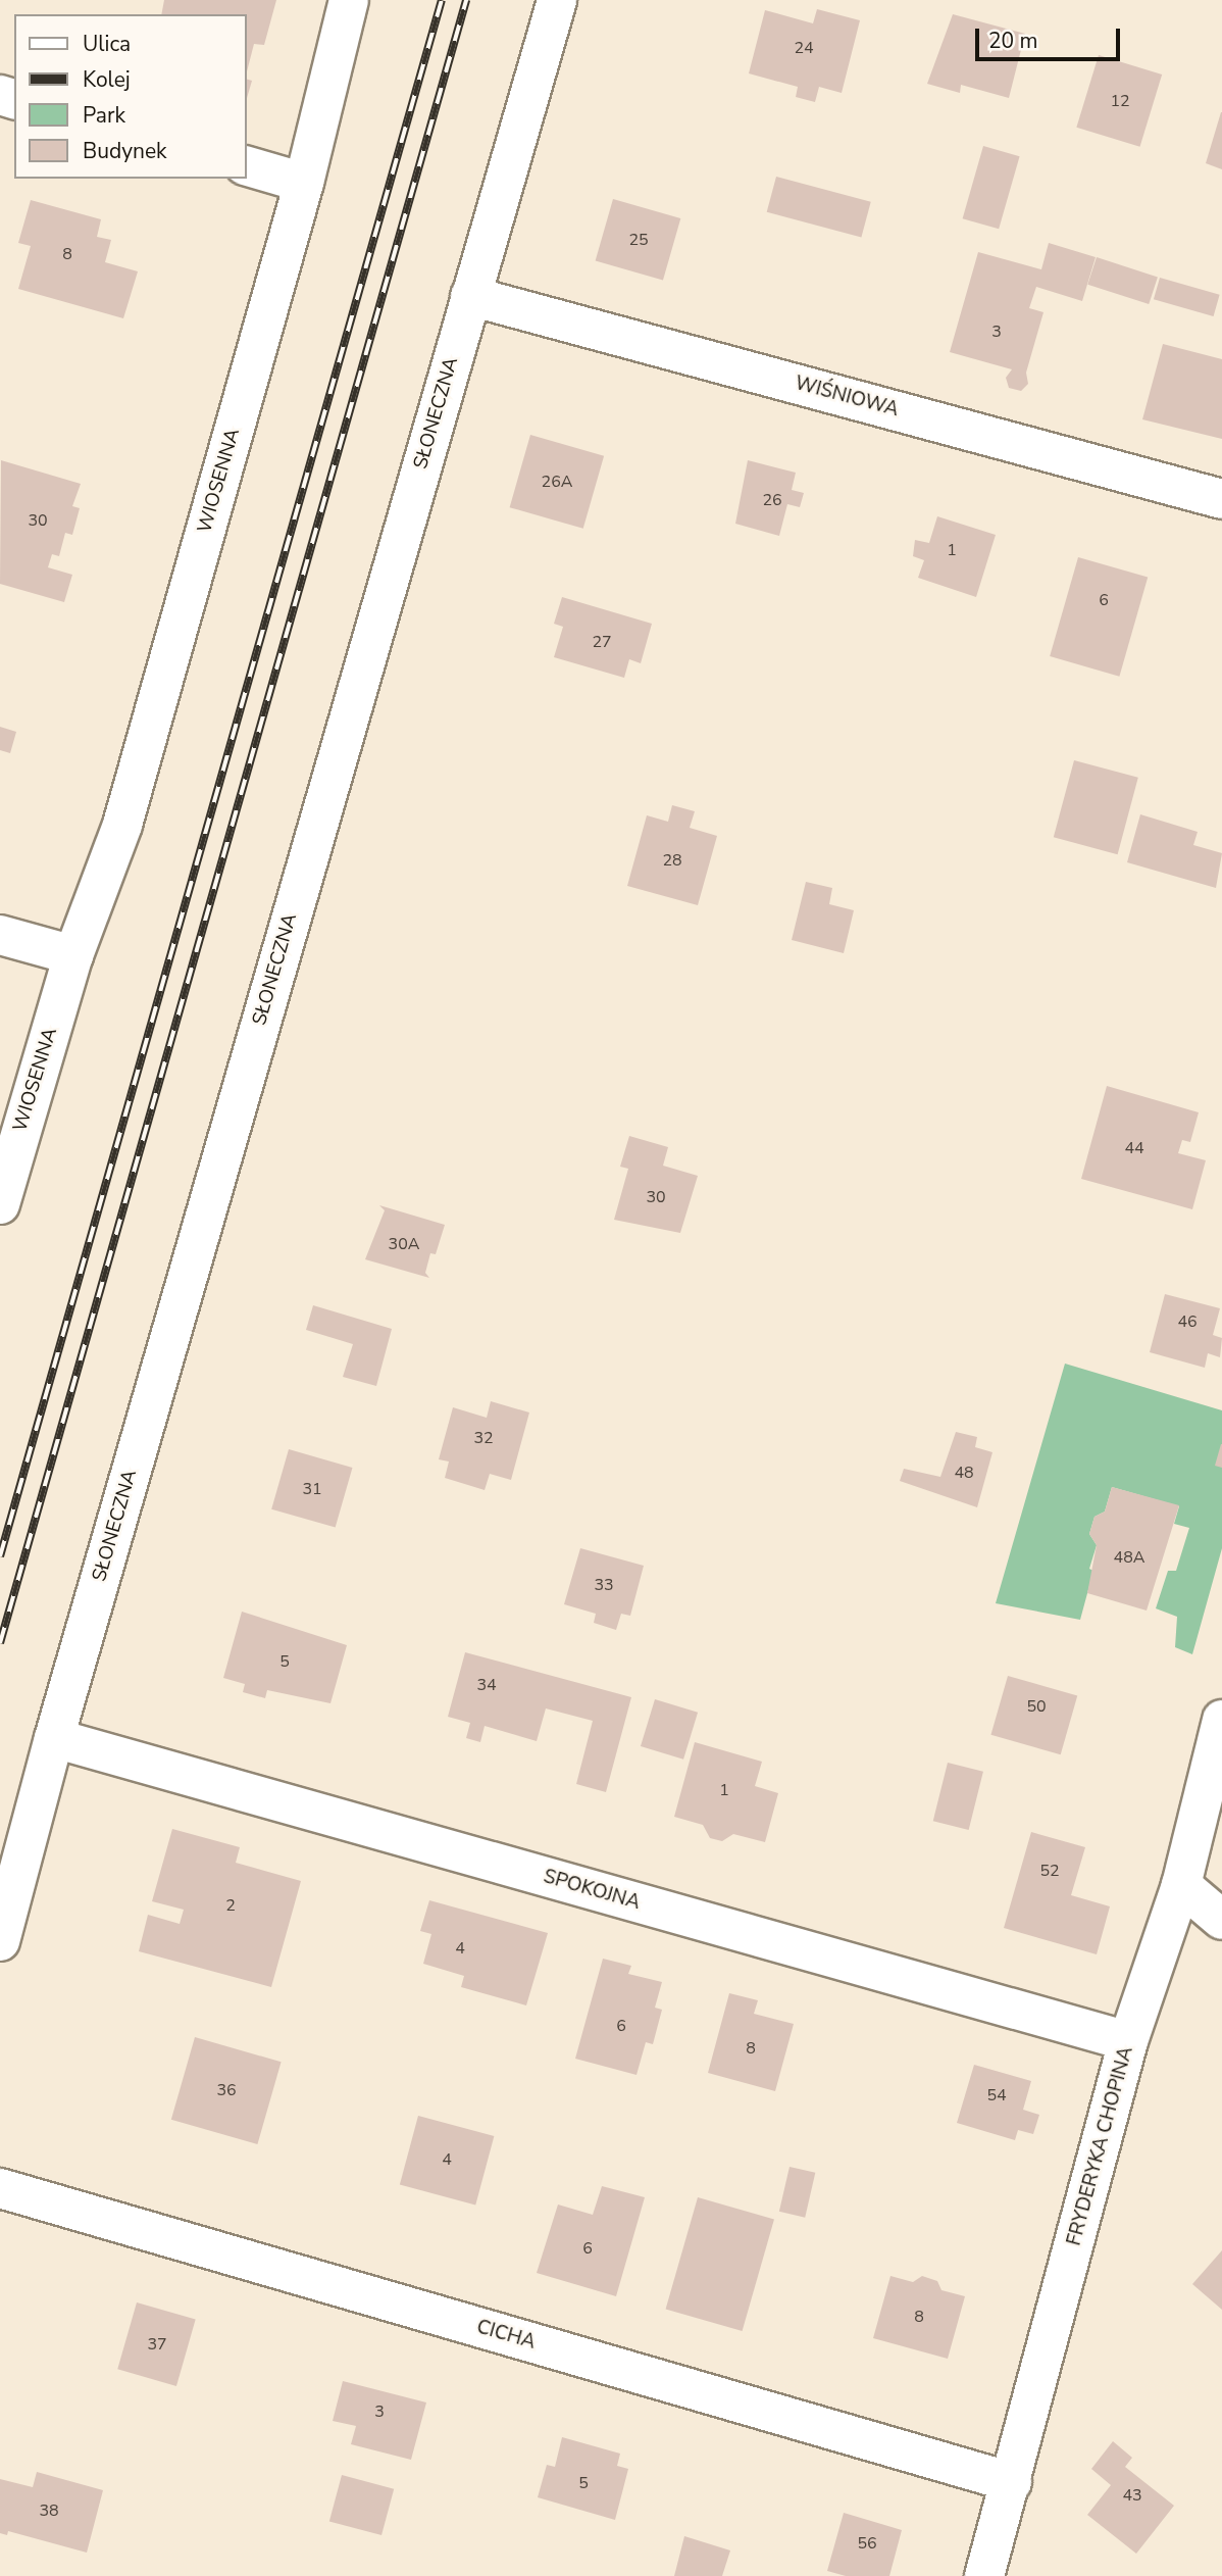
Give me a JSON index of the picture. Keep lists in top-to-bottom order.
{
  "streets": {
    "street": [
      "WIŚNIOWA",
      "SŁONECZNA",
      "WIOSENNA",
      "SPOKOJNA",
      "FRYDERYKA CHOPINA",
      "CICHA"
    ]
  },
  "crossings": [
    ["WIŚNIOWA", "SŁONECZNA"],
    ["SŁONECZNA", "SPOKOJNA"],
    ["SPOKOJNA", "FRYDERYKA CHOPINA"],
    ["FRYDERYKA CHOPINA", "CICHA"]
  ],
  "house_numbers": [
    "24",
    "12",
    "25",
    "8",
    "3",
    "26A",
    "26",
    "30",
    "1",
    "6",
    "27",
    "28",
    "44",
    "30",
    "30A",
    "46",
    "32",
    "48",
    "31",
    "48A",
    "33",
    "5",
    "34",
    "50",
    "1",
    "52",
    "2",
    "4",
    "6",
    "8",
    "36",
    "54",
    "4",
    "6",
    "8",
    "37",
    "3",
    "5",
    "43",
    "38",
    "56"
  ],
  "legend": [
    "Ulica",
    "Kolej",
    "Park",
    "Budynek"
  ],
  "scale_bar": "20 m"
}
